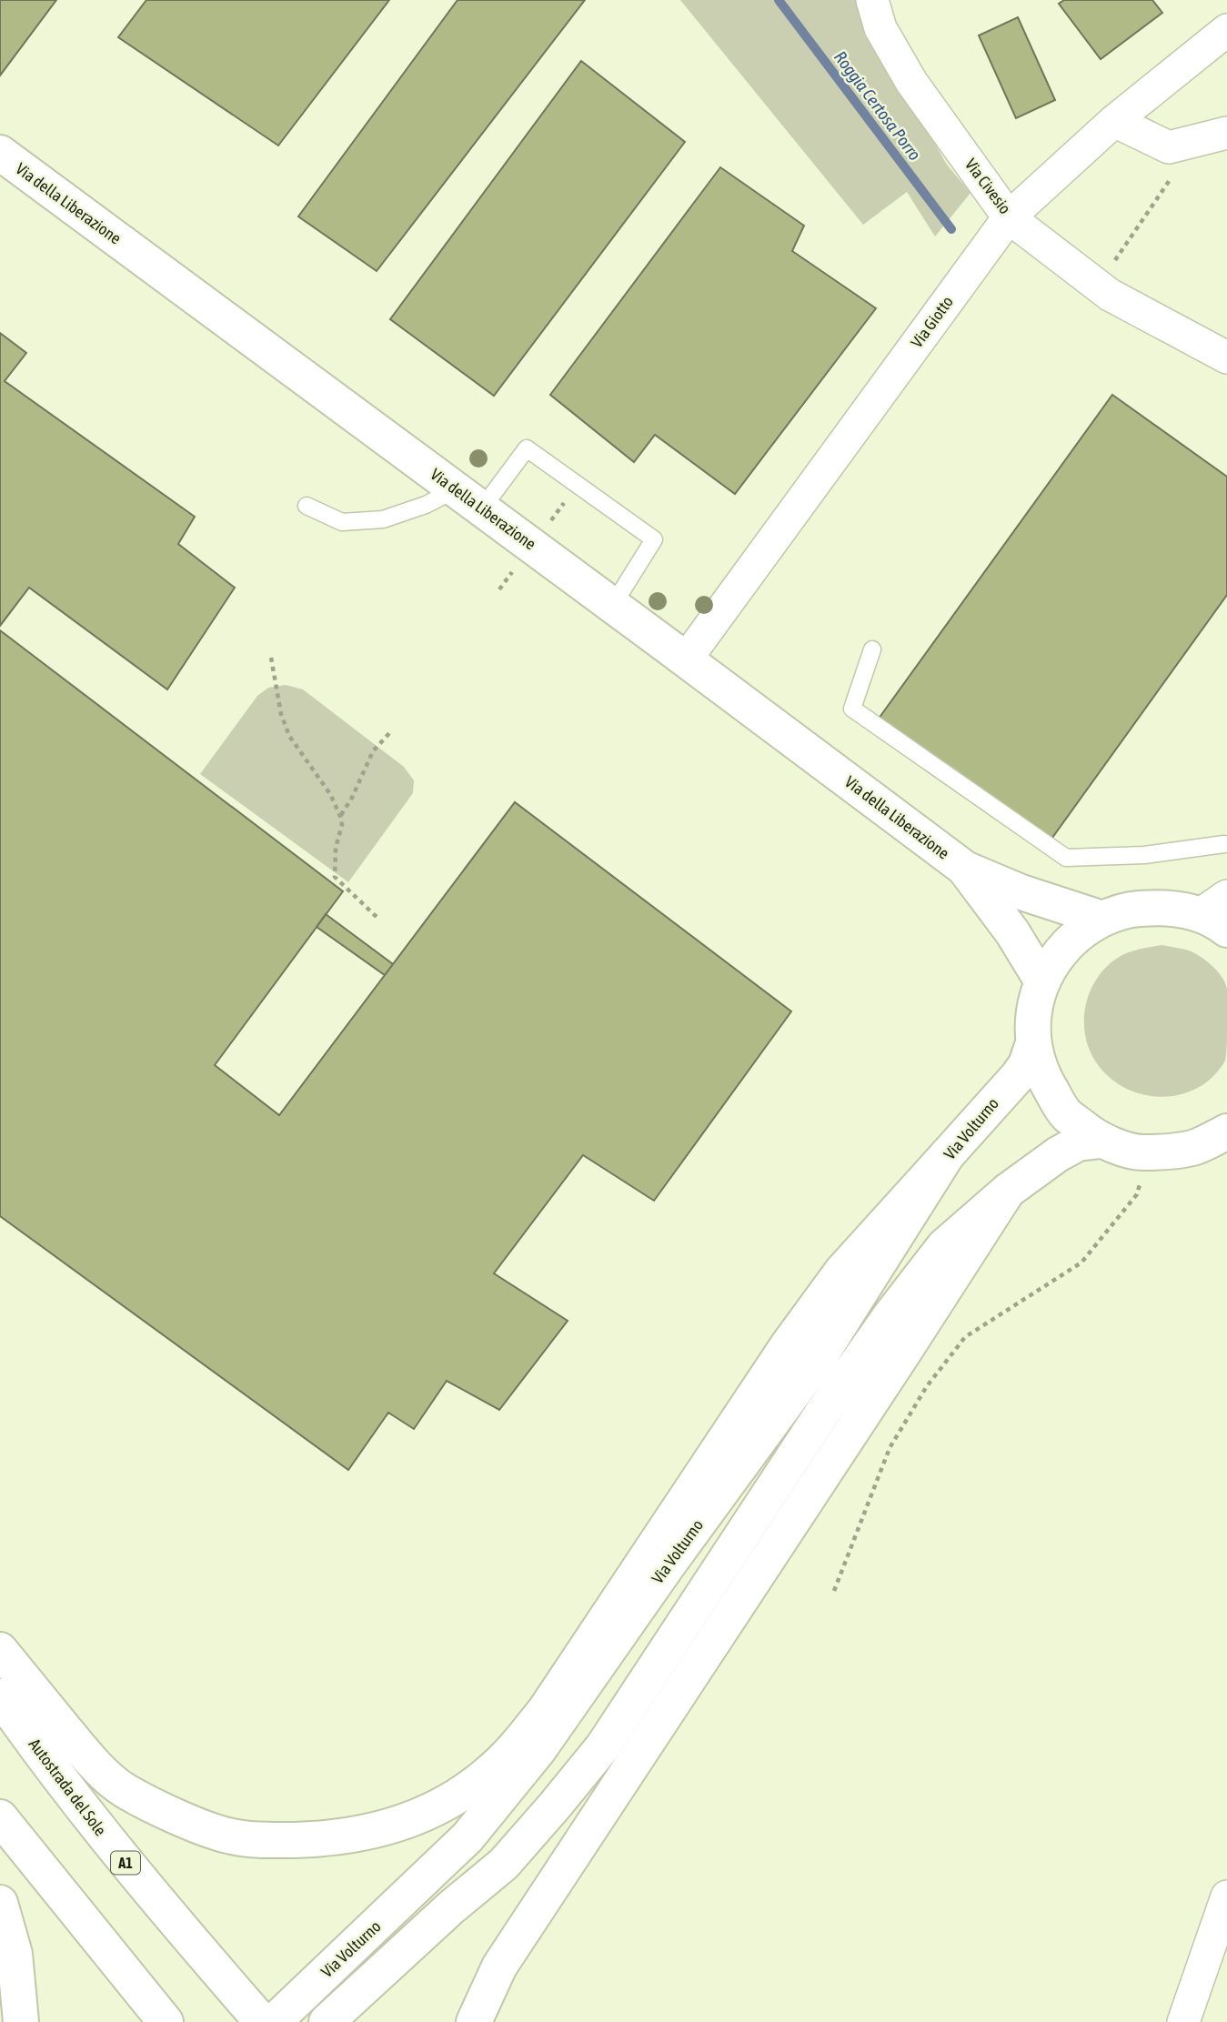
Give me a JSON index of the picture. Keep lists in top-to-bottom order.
{
  "streets": {
    "main road": [
      "Via della Liberazione",
      "Via Volturno",
      "Autostrada del Sole",
      "A1"
    ],
    "street": ["Via Civesio", "Via Giotto"]
  },
  "crossings": [
    ["Via Civesio", "Via Giotto"],
    ["Via della Liberazione", "Via Giotto"],
    ["Via della Liberazione", "Via Volturno"]
  ],
  "water": ["Roggia Certosa Porro"]
}
